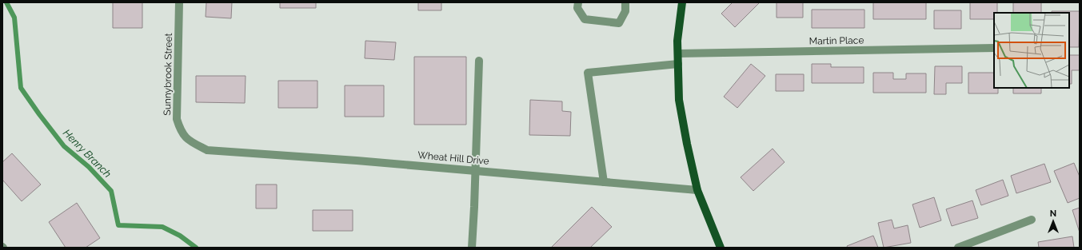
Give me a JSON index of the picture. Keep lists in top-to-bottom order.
{
  "streets": {
    "street": ["Martin Place", "Sunnybrook Street", "Wheat Hill Drive"]
  },
  "crossings": [
    ["Sunnybrook Street", "Wheat Hill Drive"]
  ],
  "water": ["Henry Branch"],
  "north": "top"
}
